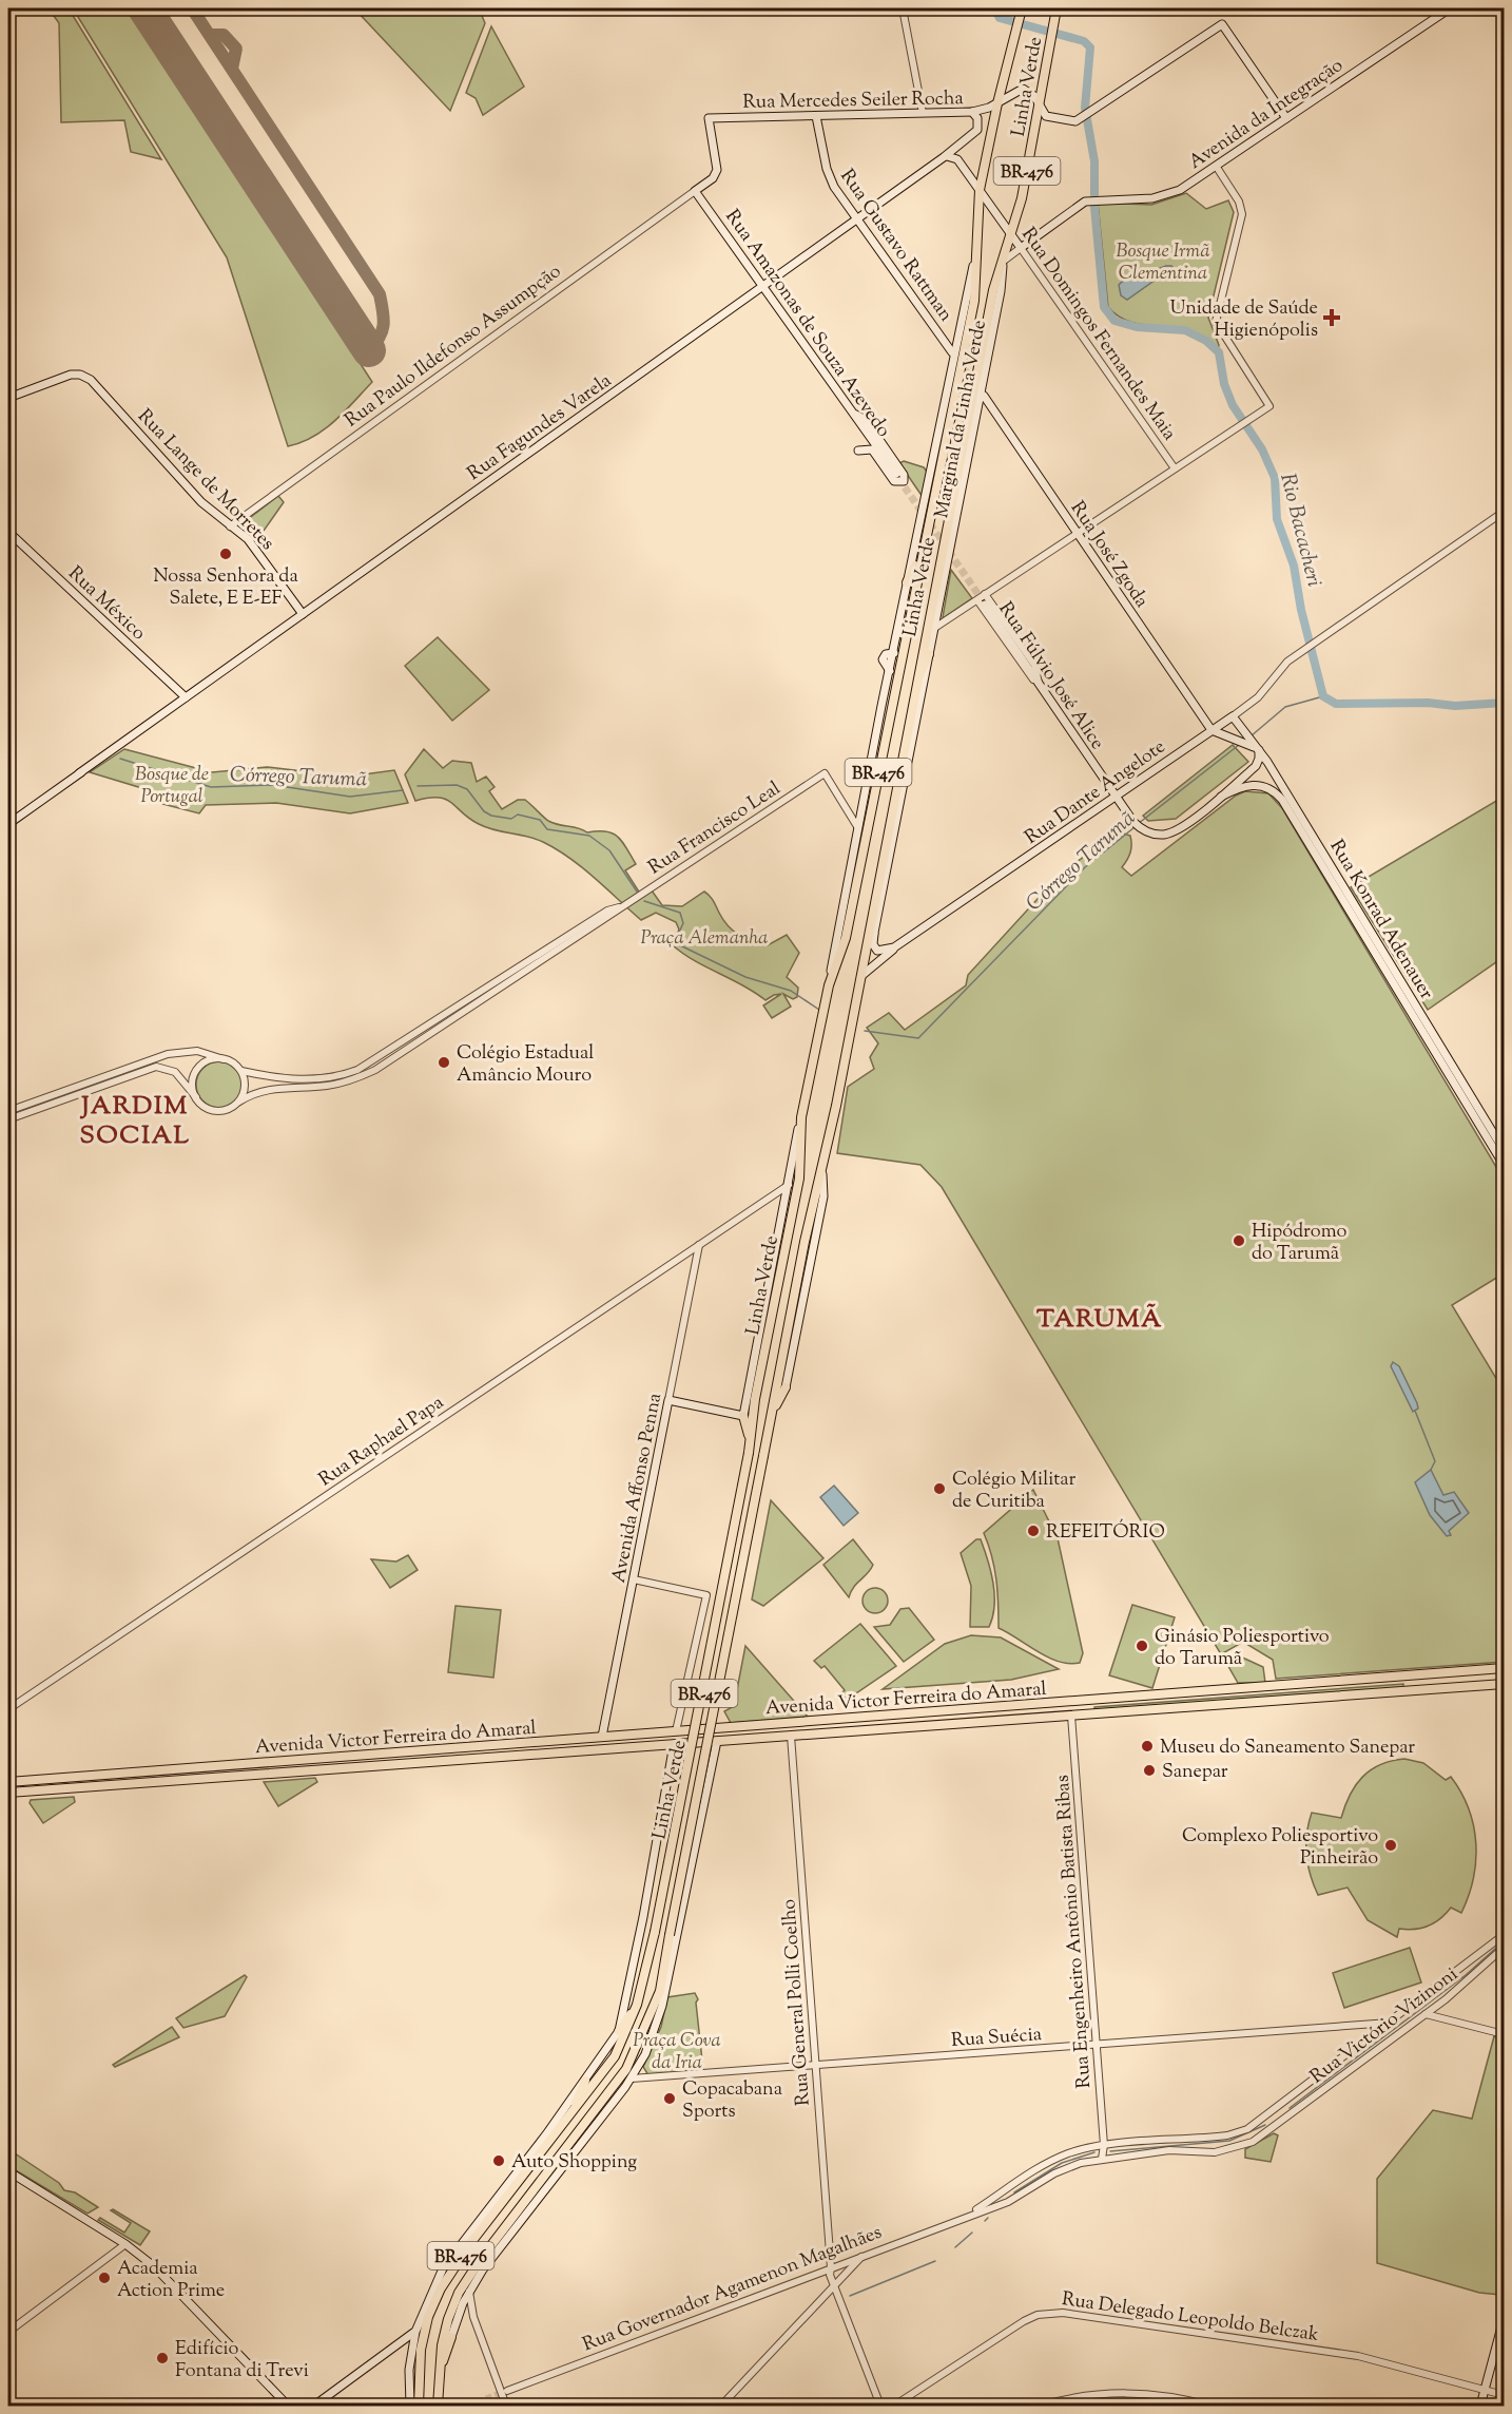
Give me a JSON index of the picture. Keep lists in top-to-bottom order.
{
  "streets": {
    "highway": ["Linha Verde", "BR-476", "Avenida Victor Ferreira do Amaral"],
    "main road": [
      "Rua Mercedes Seiler Rocha",
      "Avenida da Integração",
      "Rua Gustavo Rattman",
      "Rua Amazonas de Souza Azevedo",
      "Rua Domingos Fernandes Maia",
      "Marginal da Linha Verde",
      "Rua Fagundes Varela",
      "Rua Lange de Morretes",
      "Rua José Zgoda",
      "Rua México",
      "Rua Fúlvio José Alice",
      "Rua Dante Angelote",
      "Rua Konrad Adenauer",
      "Avenida Affonso Penna"
    ],
    "street": [
      "Rua Paulo Ildefonso Assumpção",
      "Rua Francisco Leal",
      "Rua Raphael Papa",
      "Rua Engenheiro Antônio Batista Ribas",
      "Rua General Polli Coelho",
      "Rua Victório Vizinoni",
      "Rua Suécia",
      "Rua Governador Agamenon Magalhães",
      "Rua Delegado Leopoldo Belczak"
    ]
  },
  "crossings": [
    ["Linha Verde", "Rua Mercedes Seiler Rocha"],
    ["Linha Verde", "Rua Domingos Fernandes Maia"],
    ["Linha Verde", "Marginal da Linha Verde"],
    ["Linha Verde", "Rua Raphael Papa"],
    ["Linha Verde", "Avenida Affonso Penna"],
    ["Linha Verde", "Avenida Victor Ferreira do Amaral"],
    ["Linha Verde", "Rua Suécia"],
    ["Rua Mercedes Seiler Rocha", "Rua Gustavo Rattman"],
    ["Rua Mercedes Seiler Rocha", "Rua Amazonas de Souza Azevedo"],
    ["Rua Mercedes Seiler Rocha", "Rua Paulo Ildefonso Assumpção"],
    ["Rua Mercedes Seiler Rocha", "Rua Fagundes Varela"],
    ["Avenida da Integração", "Rua Domingos Fernandes Maia"],
    ["Rua Gustavo Rattman", "Rua Fagundes Varela"],
    ["Rua Amazonas de Souza Azevedo", "Rua Paulo Ildefonso Assumpção"],
    ["Rua Amazonas de Souza Azevedo", "Rua Fagundes Varela"],
    ["Rua Domingos Fernandes Maia", "Rua Fagundes Varela"],
    ["Rua Paulo Ildefonso Assumpção", "Rua Lange de Morretes"],
    ["Marginal da Linha Verde", "Rua Dante Angelote"],
    ["Rua Fagundes Varela", "Rua Lange de Morretes"],
    ["Rua Fagundes Varela", "Rua México"],
    ["Rua José Zgoda", "Rua Dante Angelote"],
    ["Rua Fúlvio José Alice", "Rua Dante Angelote"],
    ["Rua Fúlvio José Alice", "Rua Konrad Adenauer"],
    ["Rua Dante Angelote", "Rua Konrad Adenauer"],
    ["Rua Raphael Papa", "Avenida Affonso Penna"],
    ["Avenida Affonso Penna", "Avenida Victor Ferreira do Amaral"],
    ["Avenida Victor Ferreira do Amaral", "Rua Engenheiro Antônio Batista Ribas"],
    ["Avenida Victor Ferreira do Amaral", "Rua General Polli Coelho"],
    ["Rua Engenheiro Antônio Batista Ribas", "Rua Suécia"],
    ["Rua Engenheiro Antônio Batista Ribas", "Rua Governador Agamenon Magalhães"],
    ["Rua General Polli Coelho", "Rua Suécia"],
    ["Rua General Polli Coelho", "Rua Governador Agamenon Magalhães"],
    ["Rua Victório Vizinoni", "Rua Suécia"],
    ["Rua Victório Vizinoni", "Rua Governador Agamenon Magalhães"]
  ],
  "districts": ["JARDIM SOCIAL", "TARUMÃ"],
  "water": ["Rio Bacacheri", "Córrego Tarumã"],
  "parks": [
    "Bosque Irmã Clementina",
    "Bosque de Portugal",
    "Praça Alemanha",
    "Praça Cova da Iria"
  ],
  "places": {
    "health": ["Unidade de Saúde Higienópolis"],
    "other": [
      "Nossa Senhora da Salete, E E-EF",
      "Colégio Estadual Amâncio Mouro",
      "Hipódromo do Tarumã",
      "Colégio Militar de Curitiba",
      "REFEITÓRIO",
      "Ginásio Poliesportivo do Tarumã",
      "Museu do Saneamento Sanepar",
      "Sanepar",
      "Complexo Poliesportivo Pinheirão",
      "Copacabana Sports",
      "Auto Shopping",
      "Academia Action Prime",
      "Edifício Fontana di Trevi"
    ]
  }
}
